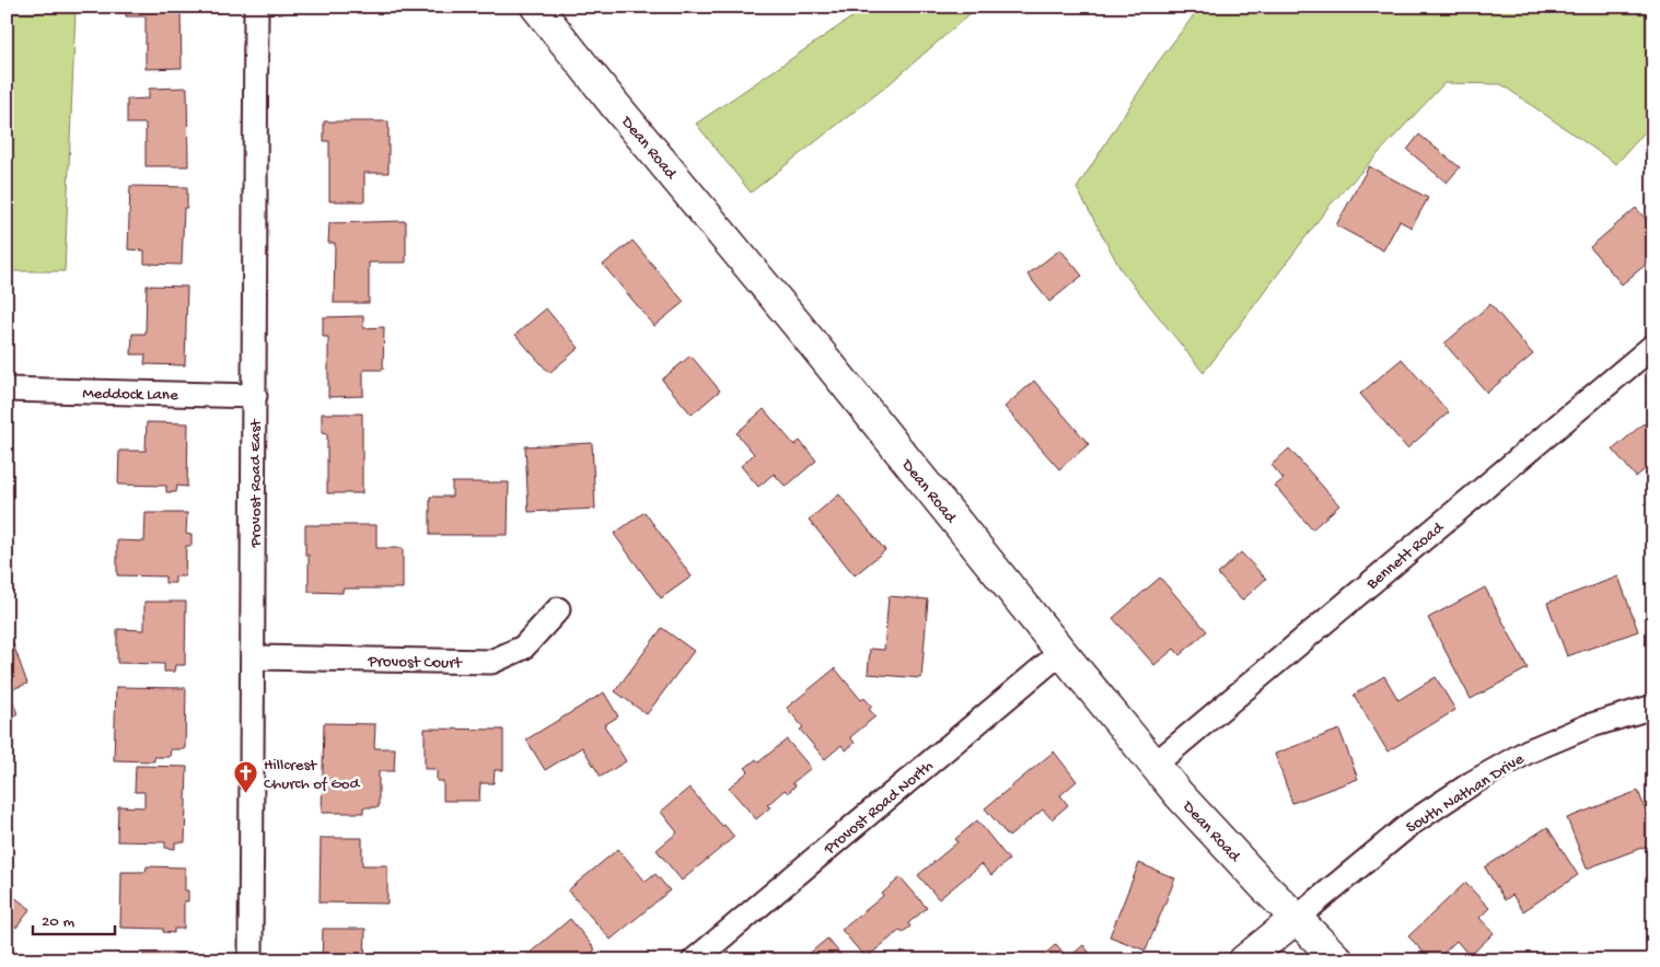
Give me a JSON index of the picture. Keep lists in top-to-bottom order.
{
  "streets": {
    "main road": ["Dean Road"],
    "street": [
      "Meddock Lane",
      "Provost Road East",
      "Bennett Road",
      "Provost Court",
      "South Nathan Drive",
      "Provost Road North"
    ]
  },
  "crossings": [
    ["Dean Road", "Bennett Road"],
    ["Dean Road", "South Nathan Drive"],
    ["Dean Road", "Provost Road North"],
    ["Meddock Lane", "Provost Road East"],
    ["Provost Road East", "Provost Court"]
  ],
  "places": {
    "church": ["Hillcrest Church of God"]
  },
  "scale_bar": "20 m"
}
